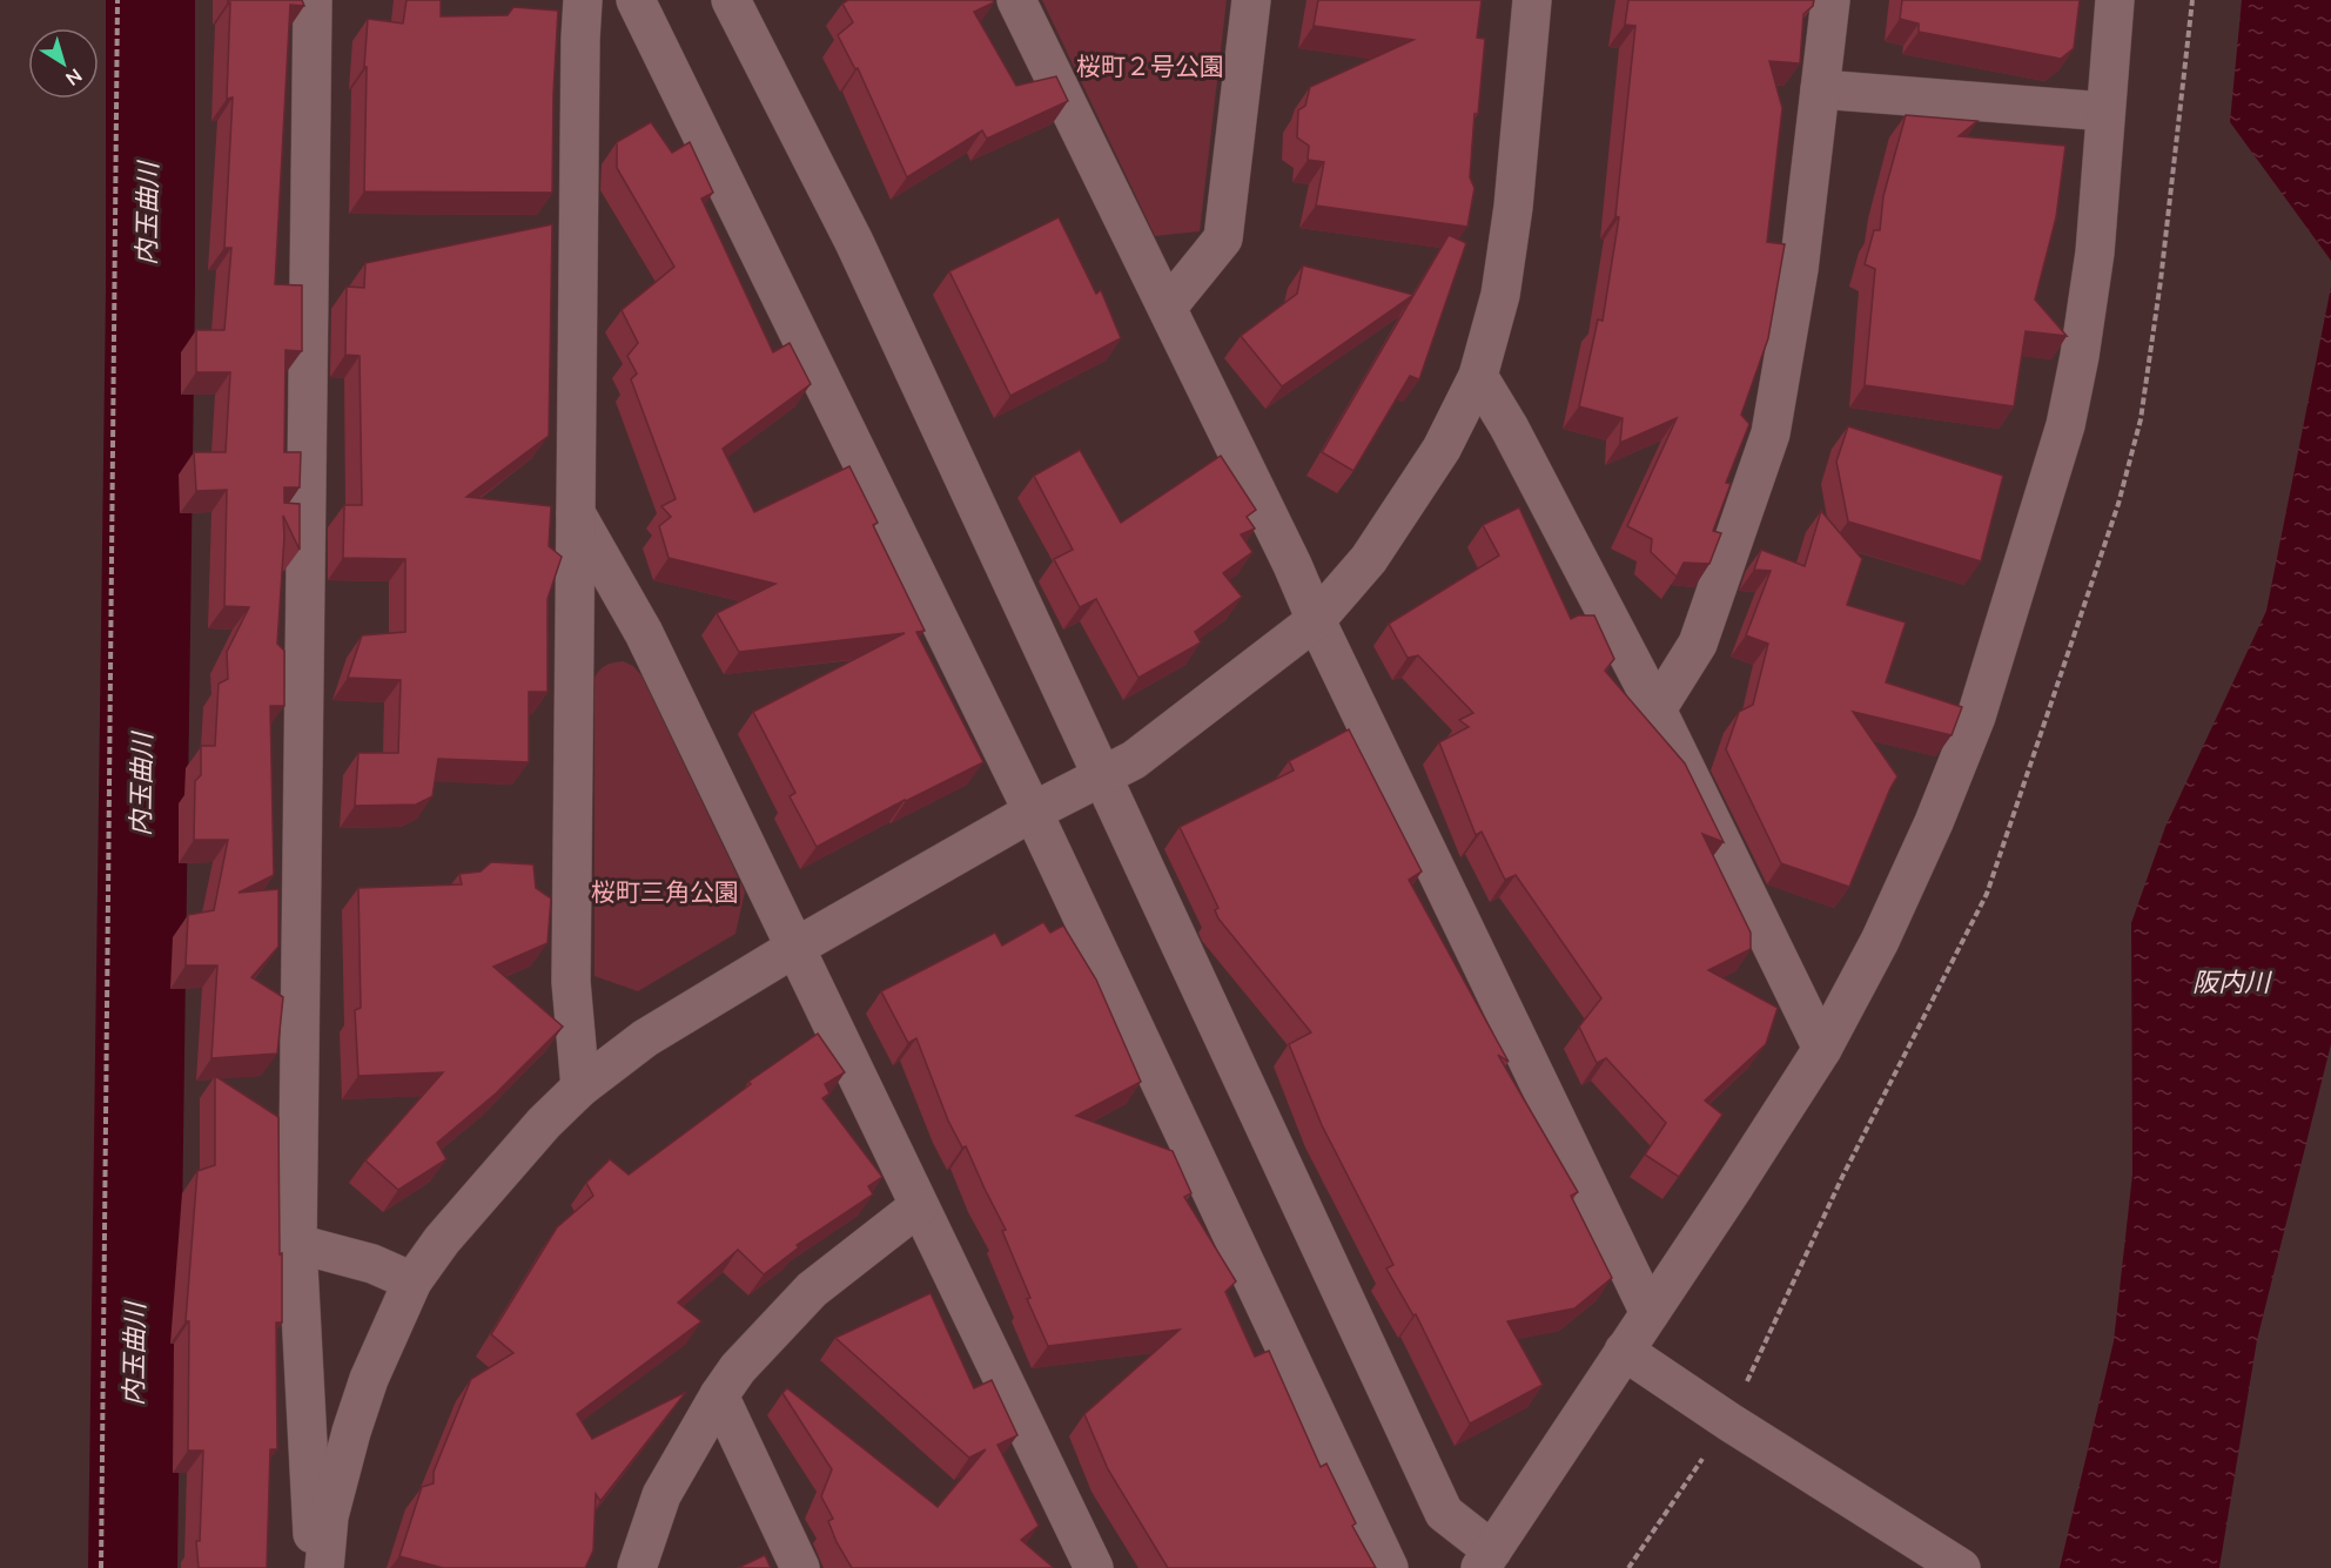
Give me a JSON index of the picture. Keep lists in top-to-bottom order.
{
  "water": ["内玉曲川", "阪内川"],
  "parks": ["桜町２号公園", "桜町三角公園"],
  "north": "bottom right"
}
